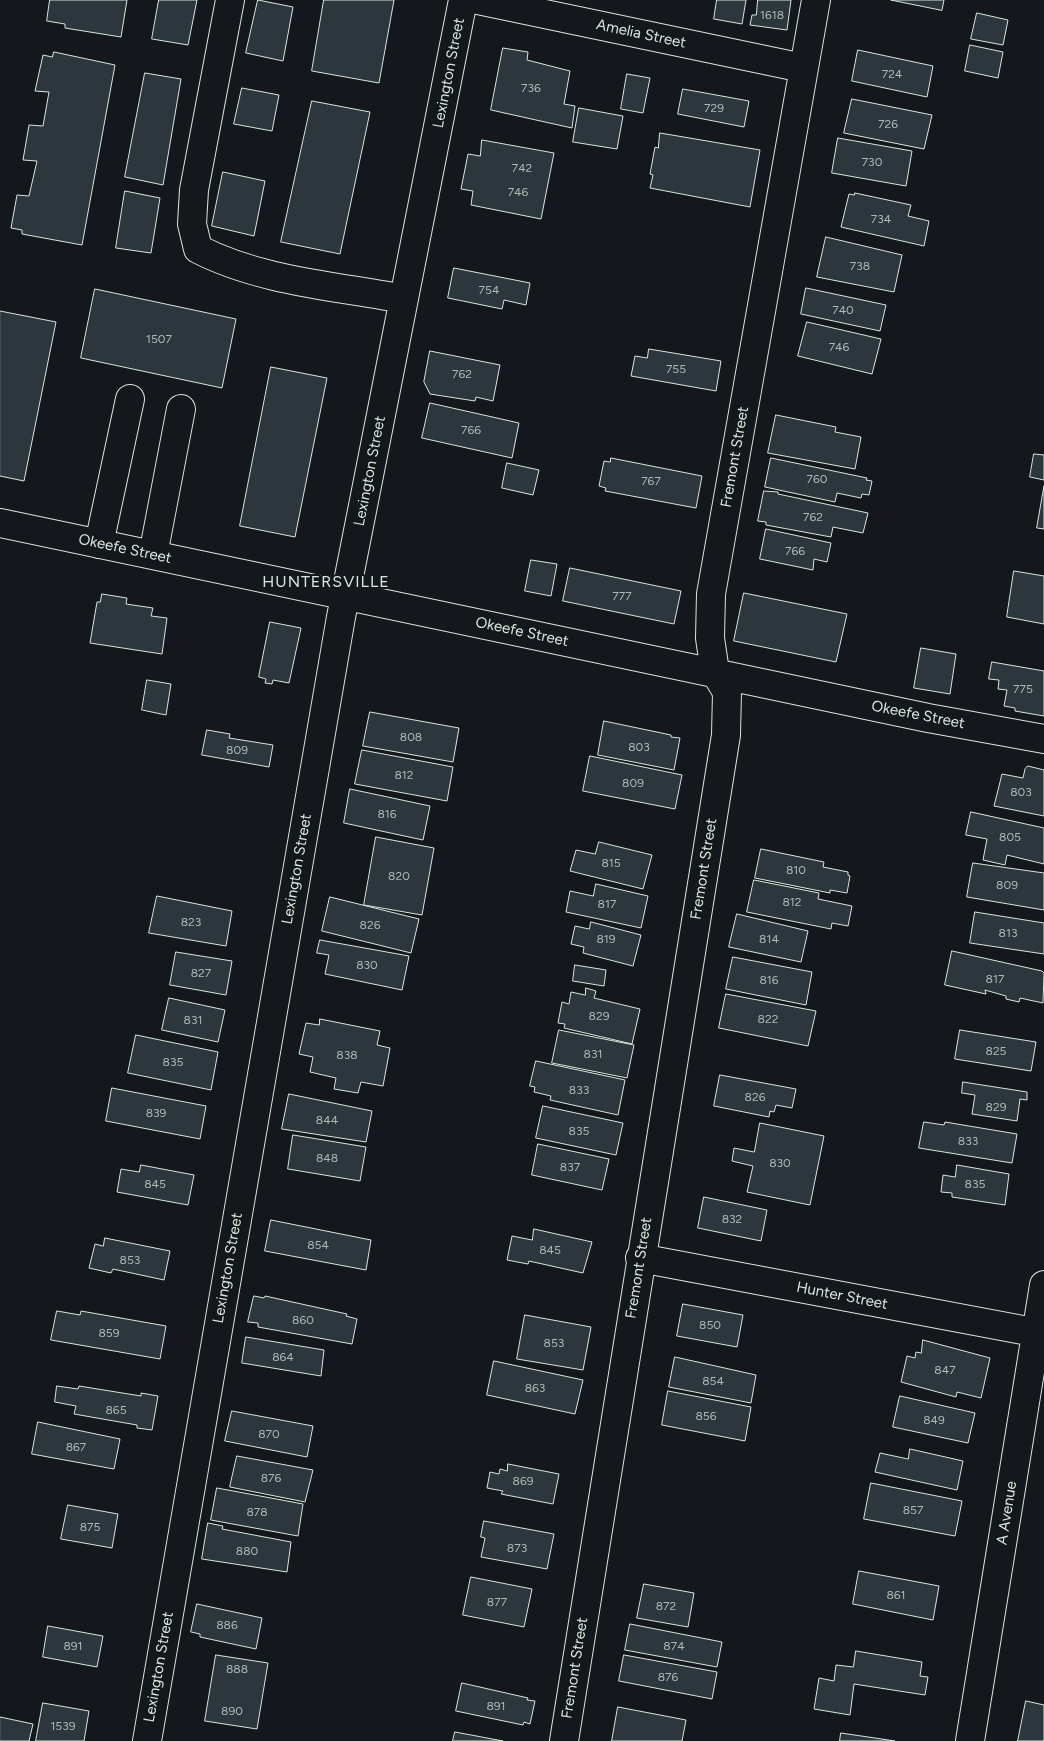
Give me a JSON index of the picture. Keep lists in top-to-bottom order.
{
  "streets": {
    "street": [
      "Amelia Street",
      "Lexington Street",
      "Fremont Street",
      "Okeefe Street",
      "Hunter Street",
      "A Avenue"
    ]
  },
  "crossings": [
    ["Amelia Street", "Fremont Street"],
    ["Lexington Street", "Okeefe Street"],
    ["Fremont Street", "Okeefe Street"],
    ["Fremont Street", "Hunter Street"],
    ["Hunter Street", "A Avenue"]
  ],
  "districts": ["HUNTERSVILLE"],
  "house_numbers": [
    "1618",
    "724",
    "736",
    "729",
    "726",
    "730",
    "742",
    "746",
    "734",
    "738",
    "754",
    "740",
    "1507",
    "746",
    "755",
    "762",
    "766",
    "760",
    "767",
    "762",
    "766",
    "777",
    "775",
    "808",
    "803",
    "809",
    "812",
    "809",
    "803",
    "816",
    "805",
    "815",
    "810",
    "820",
    "809",
    "812",
    "817",
    "823",
    "826",
    "813",
    "819",
    "814",
    "830",
    "827",
    "817",
    "816",
    "829",
    "822",
    "831",
    "825",
    "831",
    "838",
    "835",
    "833",
    "826",
    "829",
    "839",
    "844",
    "835",
    "833",
    "848",
    "830",
    "837",
    "845",
    "835",
    "832",
    "854",
    "845",
    "853",
    "860",
    "850",
    "859",
    "853",
    "864",
    "847",
    "854",
    "863",
    "865",
    "856",
    "849",
    "870",
    "867",
    "876",
    "869",
    "857",
    "878",
    "875",
    "873",
    "880",
    "861",
    "877",
    "872",
    "886",
    "891",
    "874",
    "888",
    "876",
    "891",
    "890",
    "1539"
  ]
}
